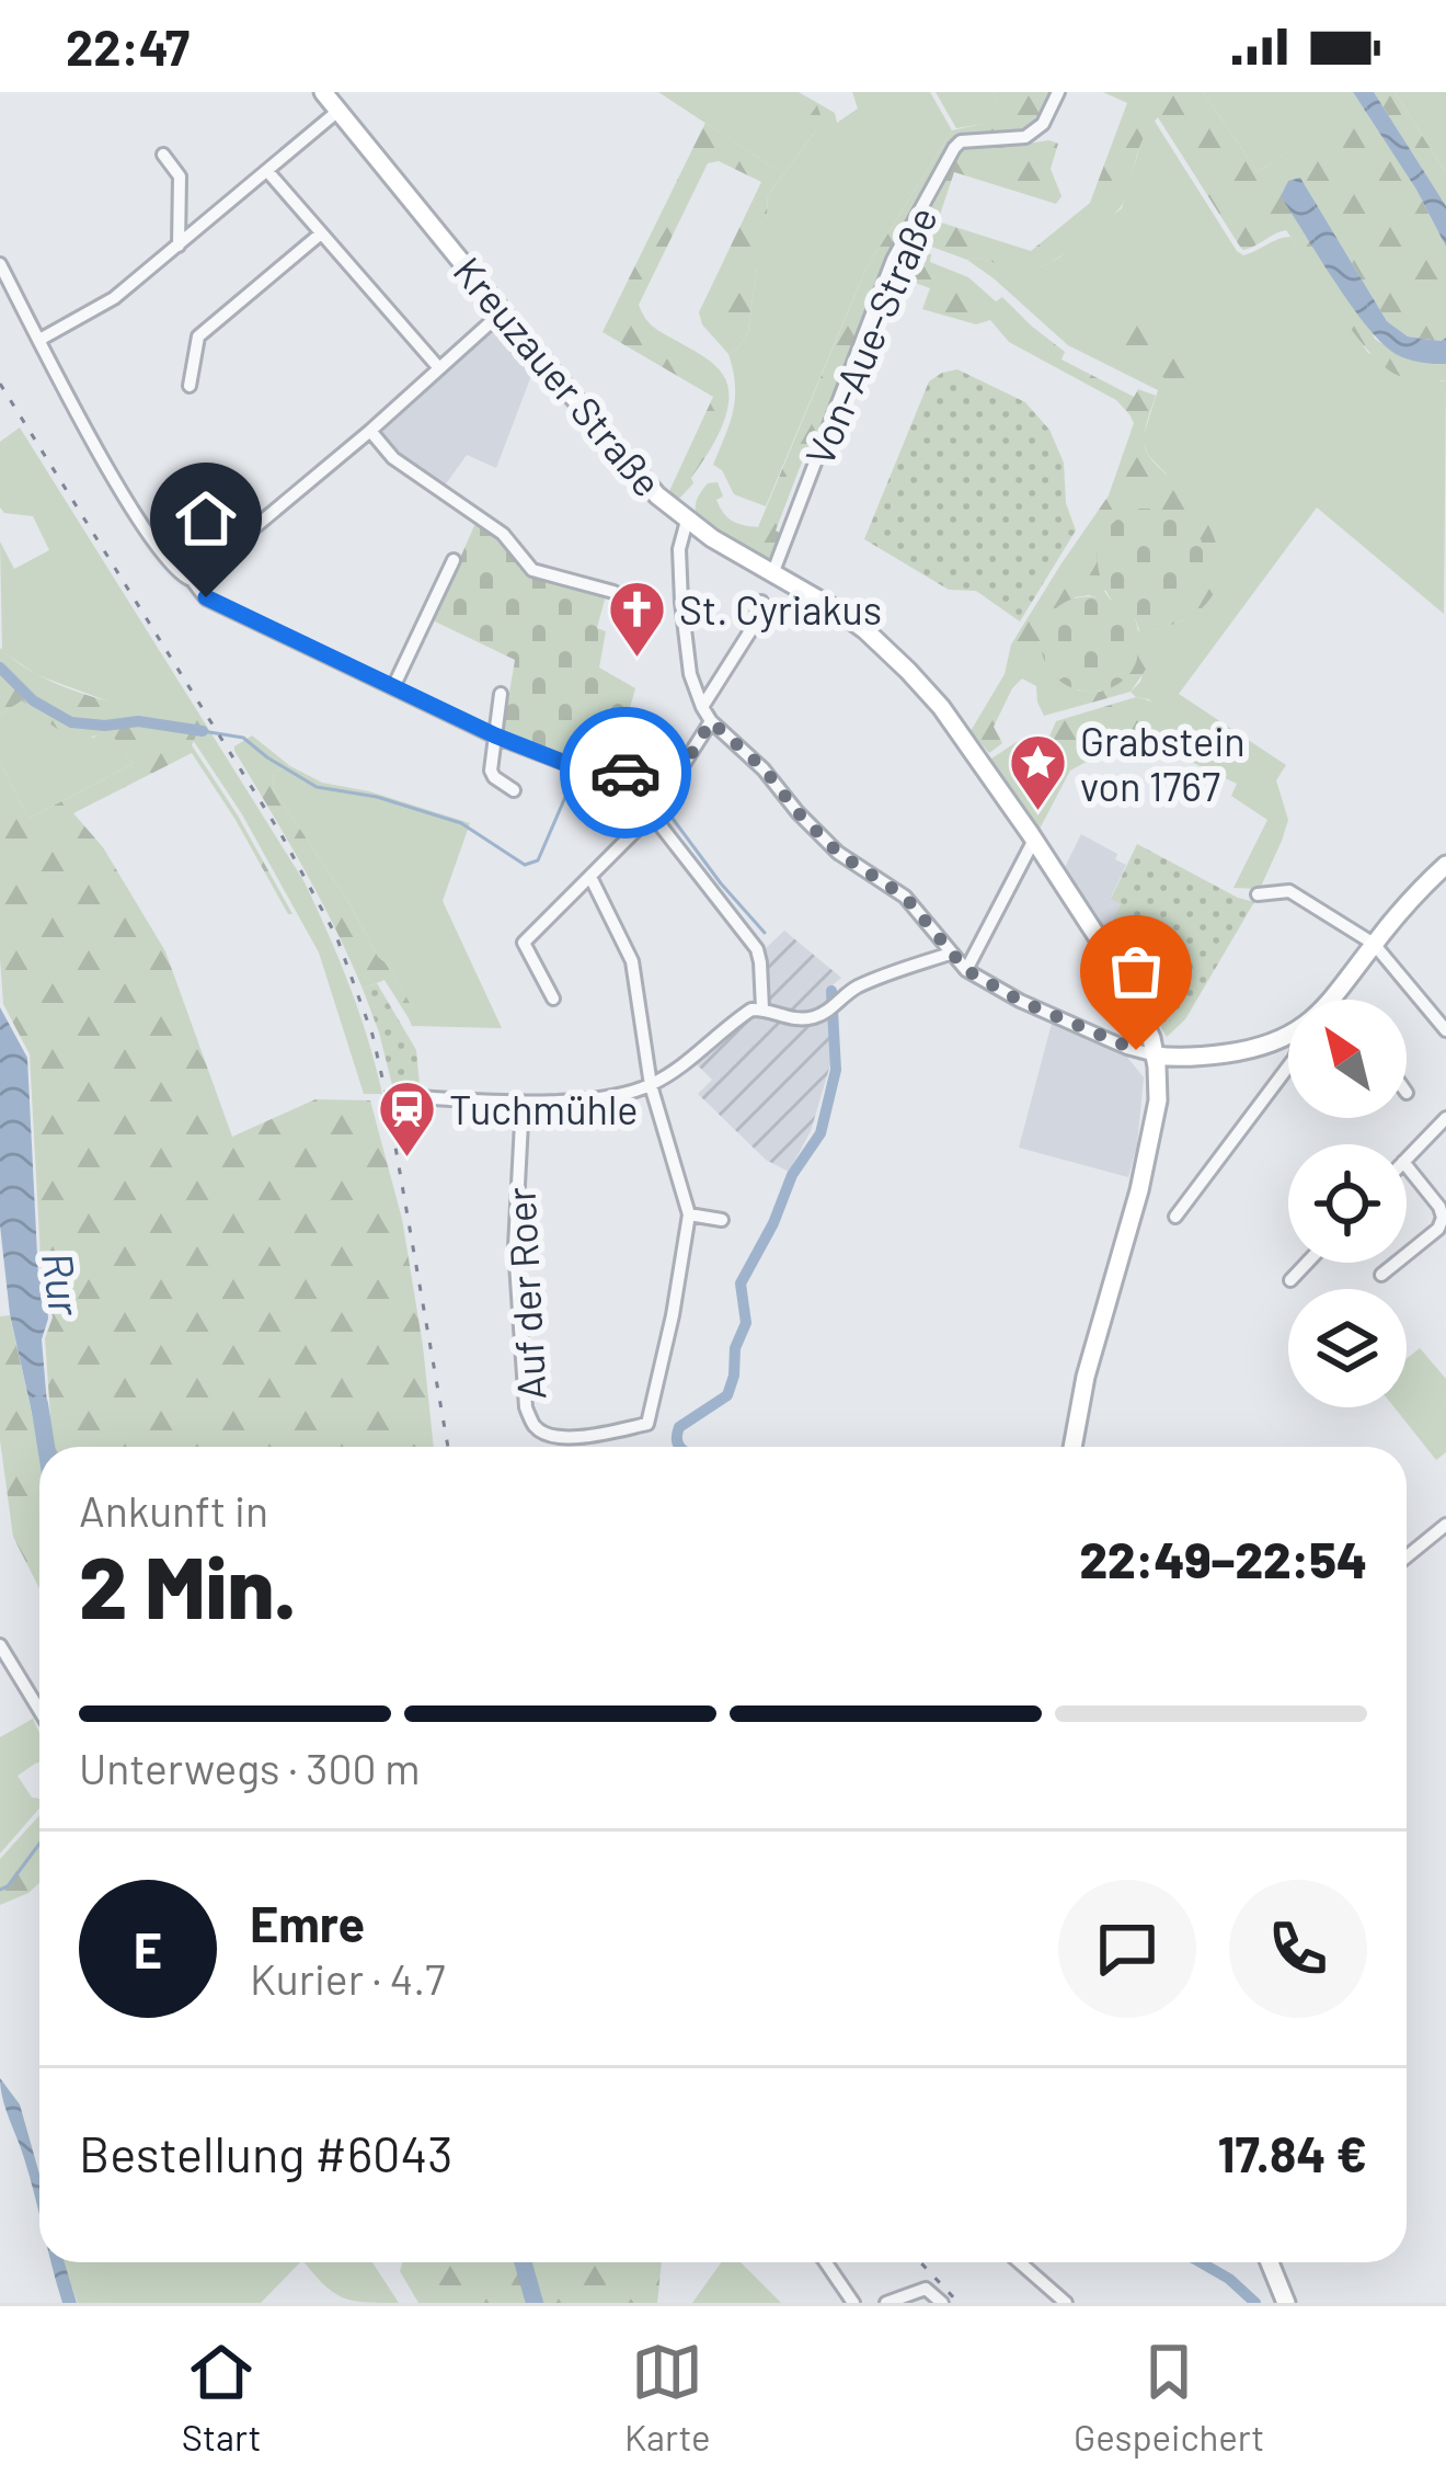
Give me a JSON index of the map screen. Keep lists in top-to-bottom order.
{
  "streets": {
    "main road": ["Kreuzauer Straße"],
    "street": ["Von-Aue-Straße", "Auf der Roer"]
  },
  "crossings": [
    ["Von-Aue-Straße", "Kreuzauer Straße"]
  ],
  "water": ["Rur"],
  "places": {
    "church": ["St. Cyriakus"],
    "place": ["Grabstein von 1767"],
    "station": ["Tuchmühle"]
  },
  "north": "top left",
  "page": {
    "status": "22:47",
    "heading": ["2 Min.", "Ankunft in", "22:49–22:54"],
    "panel": [
      "Emre",
      "Kurier · 4.7",
      "Bestellung #6043",
      "17.84 €"
    ],
    "bar": "Unterwegs · 300 m",
    "round": "E",
    "tabs": ["Start", "Karte", "Gespeichert"]
  }
}
